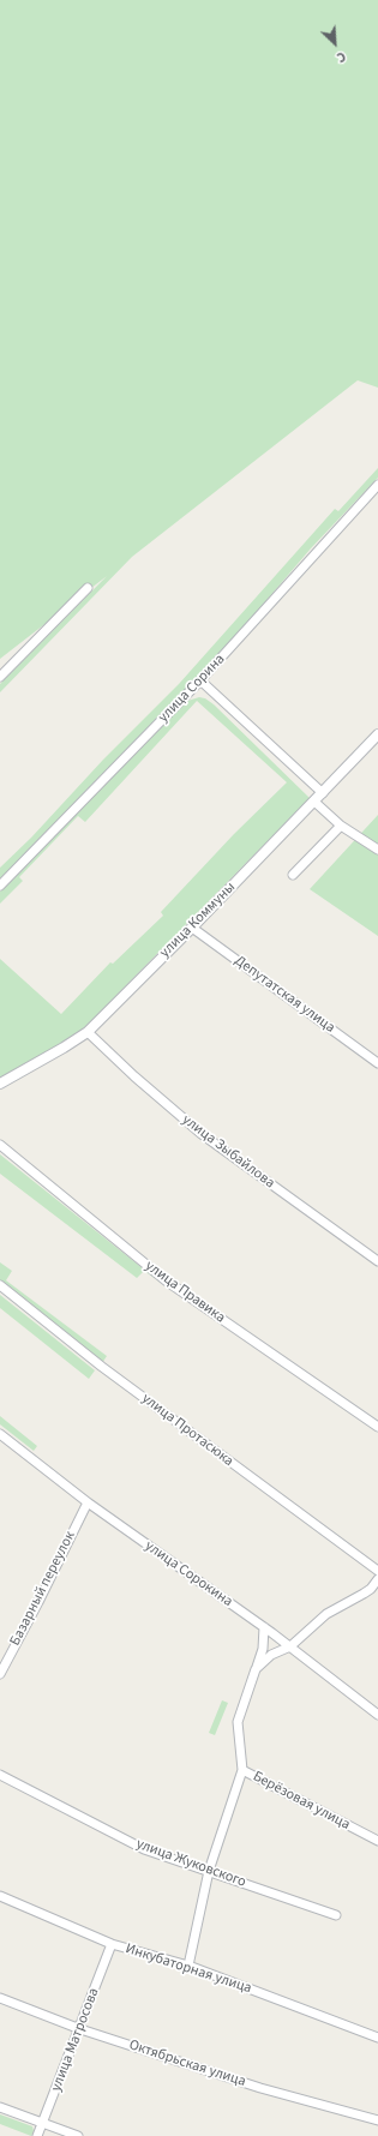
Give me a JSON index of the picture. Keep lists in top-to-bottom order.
{
  "streets": {
    "street": [
      "улица Сорина",
      "улица Коммуны",
      "Депутатская улица",
      "улица Зыбайлова",
      "улица Правика",
      "улица Протасюка",
      "улица Сорокина",
      "Базарный переулок",
      "Берёзовая улица",
      "улица Жуковского",
      "Инкубаторная улица",
      "улица Матросова",
      "Октябрьская улица"
    ]
  },
  "crossings": [
    ["улица Коммуны", "Депутатская улица"],
    ["улица Коммуны", "улица Зыбайлова"],
    ["улица Сорокина", "Базарный переулок"],
    ["Берёзовая улица", "улица Жуковского"],
    ["Берёзовая улица", "Инкубаторная улица"],
    ["Инкубаторная улица", "улица Матросова"],
    ["улица Матросова", "Октябрьская улица"]
  ],
  "north": "bottom right"
}
